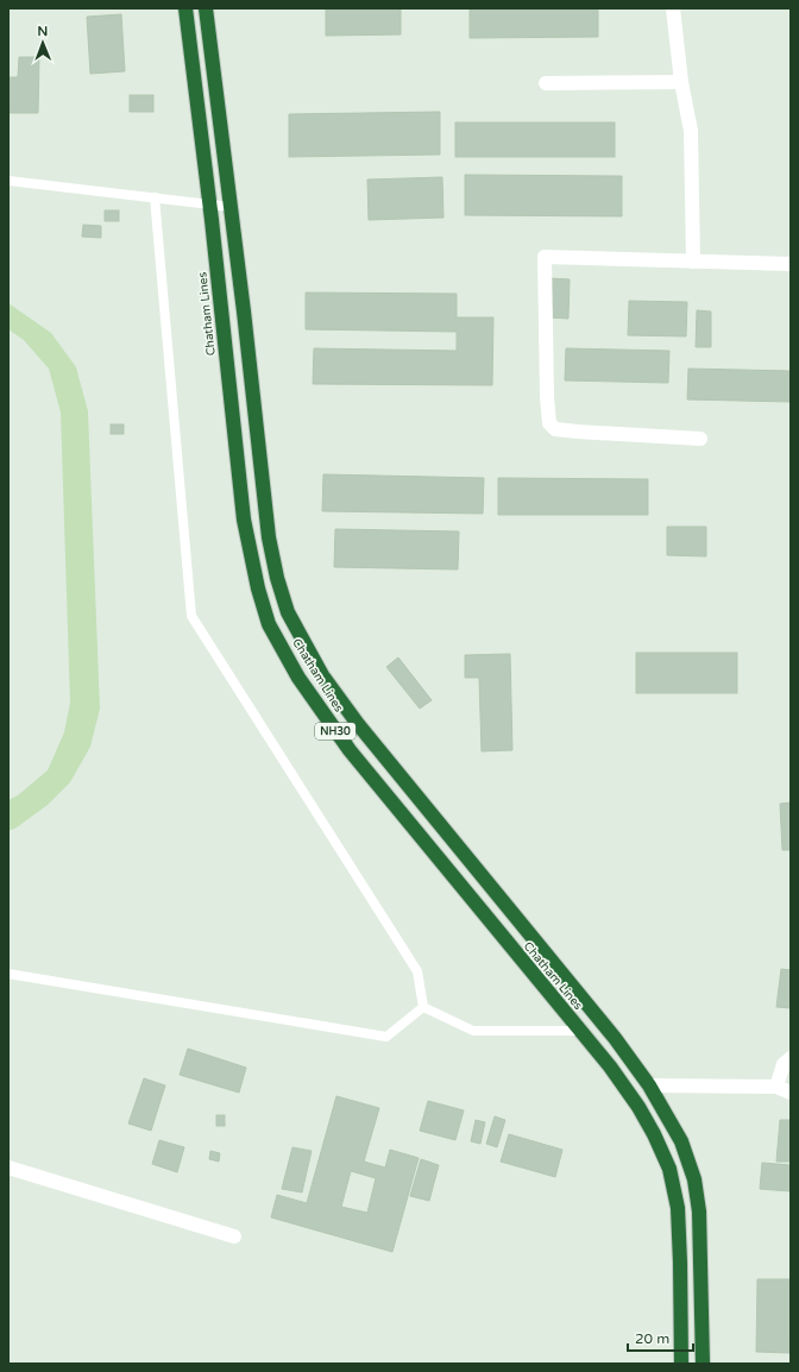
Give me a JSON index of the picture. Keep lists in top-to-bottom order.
{
  "streets": {
    "highway": ["Chatham Lines", "NH30"]
  },
  "scale_bar": "20 m",
  "north": "top"
}
